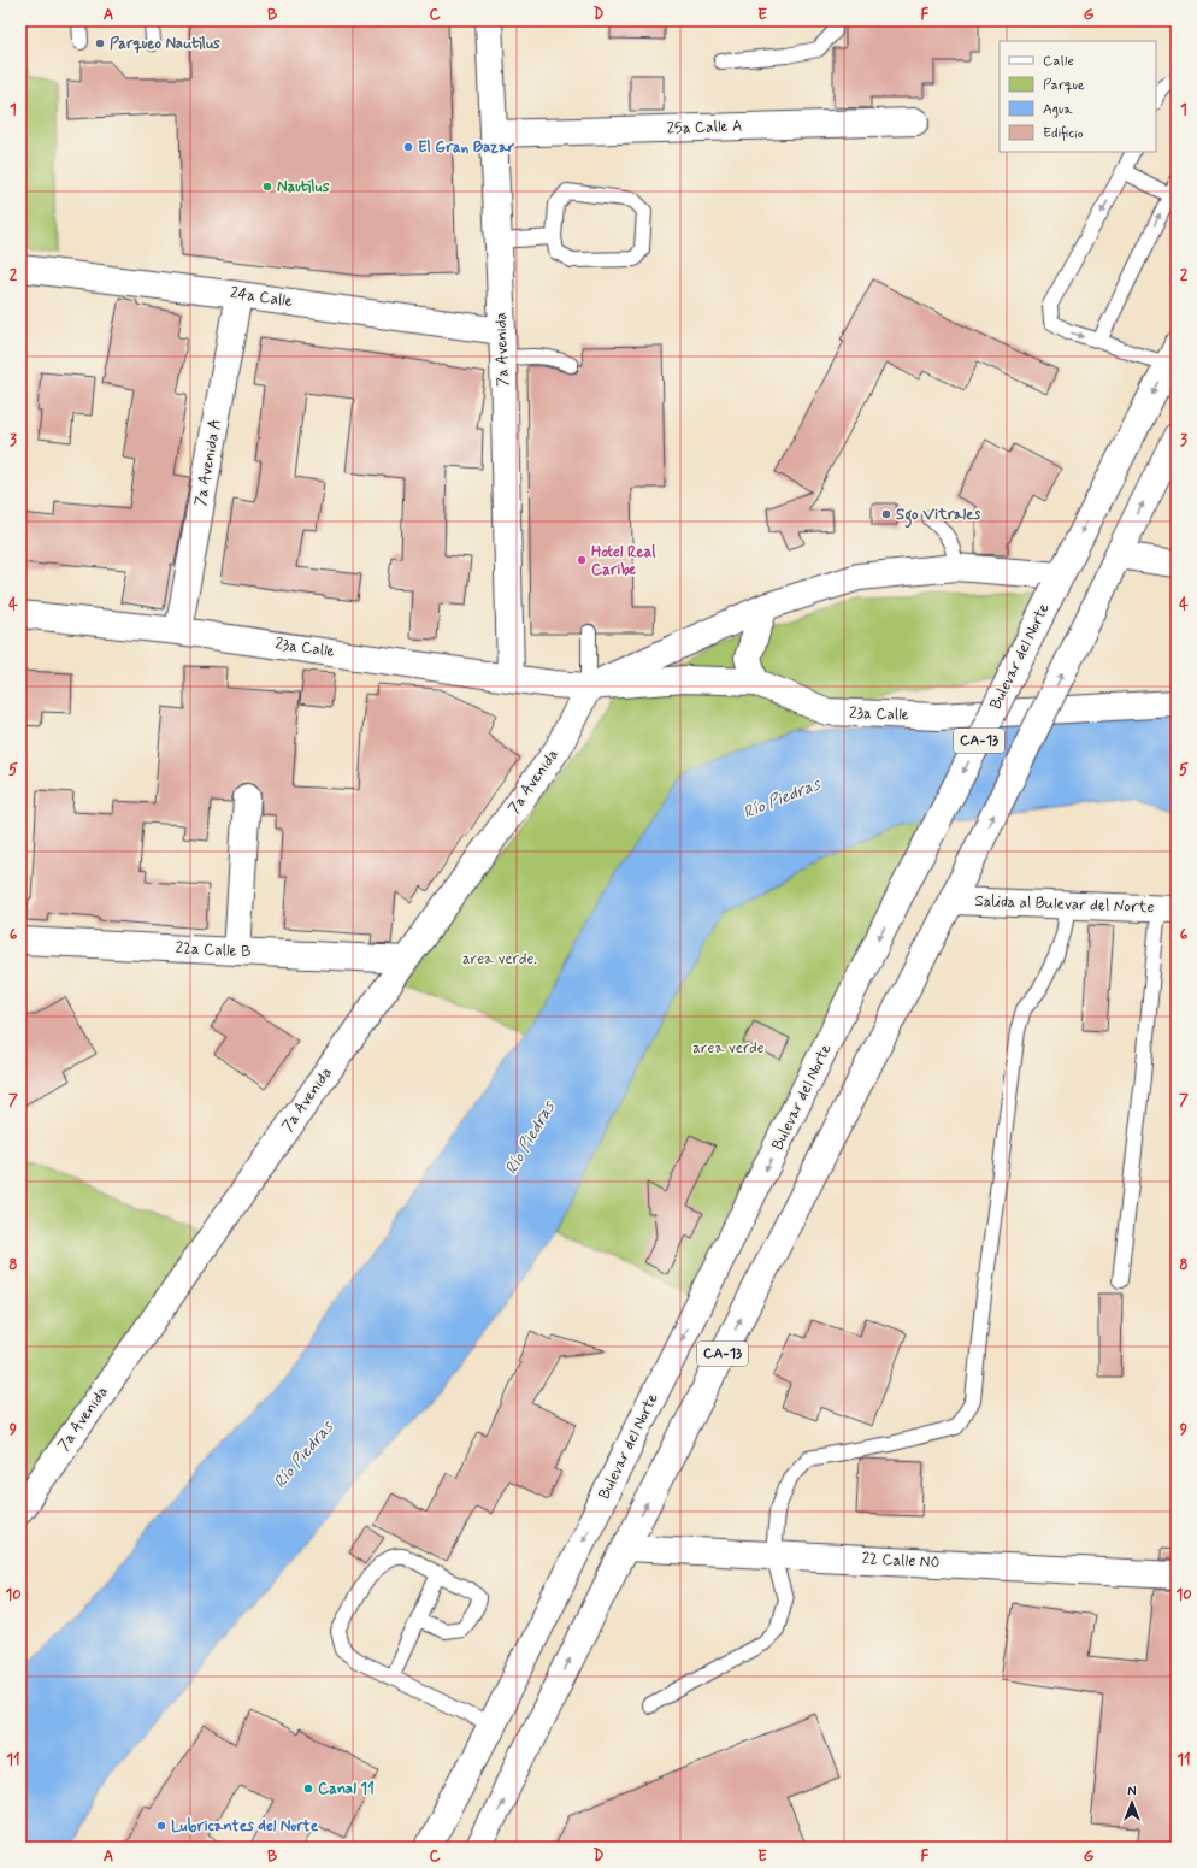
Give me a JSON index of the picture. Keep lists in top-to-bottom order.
{
  "streets": {
    "main road": [
      "25a Calle A",
      "24a Calle",
      "7a Avenida",
      "7a Avenida A",
      "23a Calle",
      "Bulevar del Norte",
      "CA-13",
      "Salida al Bulevar del Norte",
      "22a Calle B",
      "22 Calle NO"
    ]
  },
  "crossings": [
    ["25a Calle A", "7a Avenida"],
    ["24a Calle", "7a Avenida"],
    ["24a Calle", "7a Avenida A"],
    ["7a Avenida", "23a Calle"],
    ["7a Avenida", "22a Calle B"],
    ["7a Avenida A", "23a Calle"],
    ["23a Calle", "Bulevar del Norte"],
    ["CA-13", "Salida al Bulevar del Norte"],
    ["CA-13", "22 Calle NO"]
  ],
  "water": ["Río Piedras"],
  "parks": ["area verde.", "area verde"],
  "places": [
    "Parqueo Nautilus",
    "El Gran Bazar",
    "Nautilus",
    "Sgo Vitrales",
    "Hotel Real Caribe",
    "Canal 11",
    "Lubricantes del Norte"
  ],
  "legend": [
    "Calle",
    "Parque",
    "Agua",
    "Edificio"
  ],
  "north": "top",
  "grid": {
    "columns": [
      "A",
      "B",
      "C",
      "D",
      "E",
      "F",
      "G"
    ],
    "rows": [
      "1",
      "2",
      "3",
      "4",
      "5",
      "6",
      "7",
      "8",
      "9",
      "10",
      "11"
    ]
  }
}
